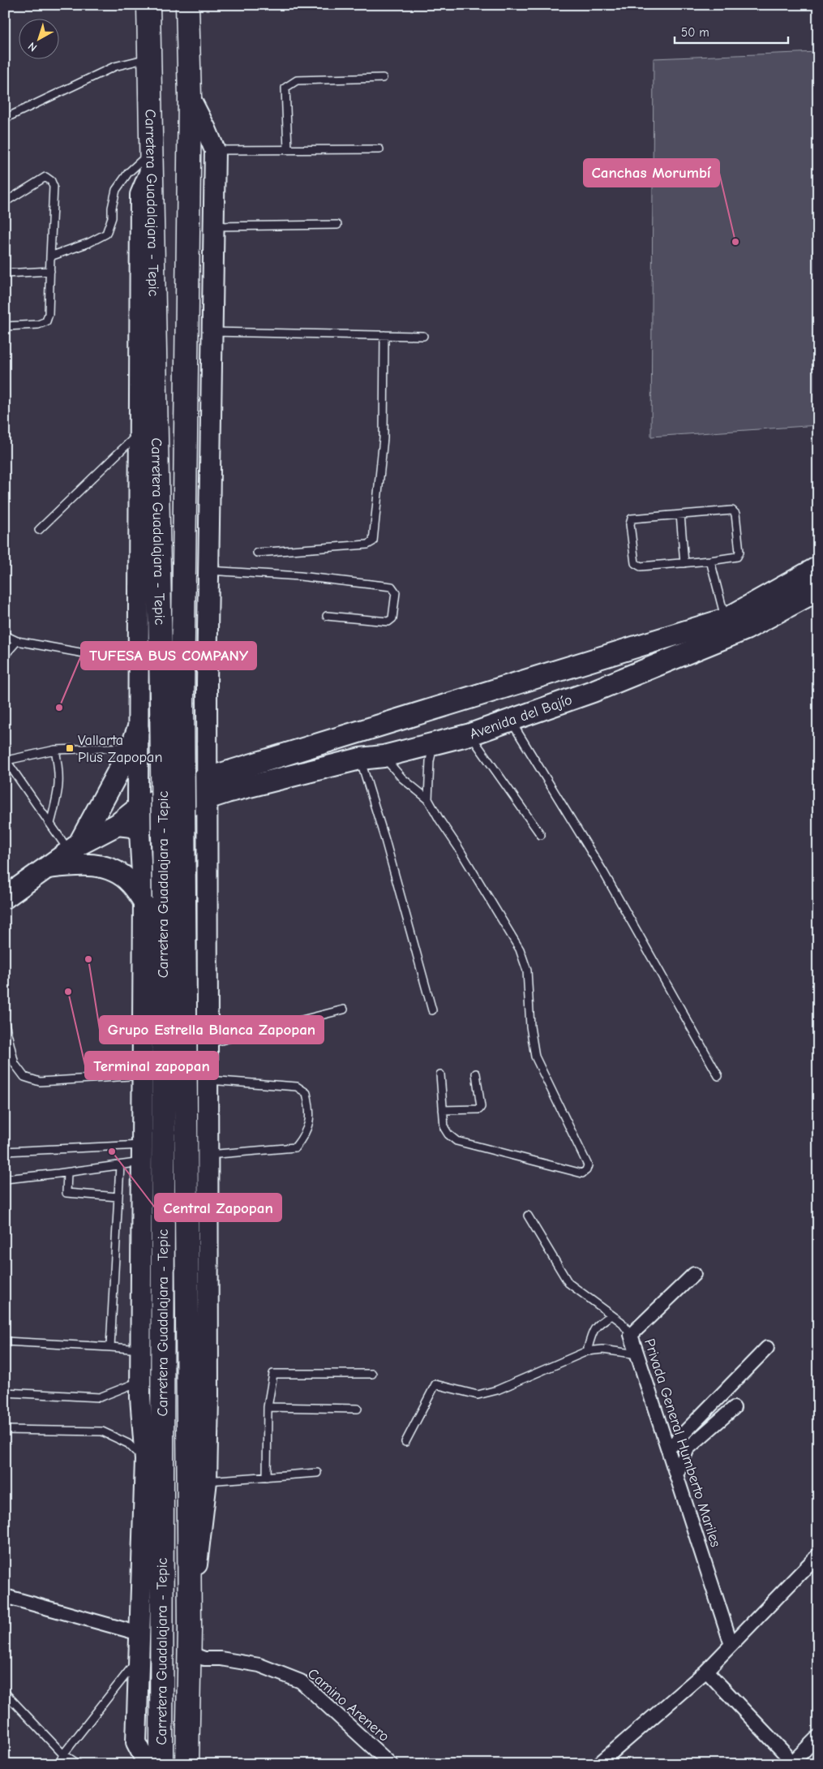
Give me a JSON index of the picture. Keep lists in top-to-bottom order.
{
  "streets": {
    "highway": ["Carretera Guadalajara - Tepic"],
    "main road": ["Avenida del Bajío"],
    "street": ["Privada General Humberto Mariles", "Camino Arenero"]
  },
  "crossings": [
    ["Carretera Guadalajara - Tepic", "Camino Arenero"]
  ],
  "places": {
    "other": [
      "Canchas Morumbí",
      "TUFESA BUS COMPANY",
      "Grupo Estrella Blanca Zapopan",
      "Terminal zapopan",
      "Central Zapopan"
    ],
    "transit": ["Vallarta Plus Zapopan"]
  },
  "scale_bar": "50 m",
  "north": "bottom left"
}
